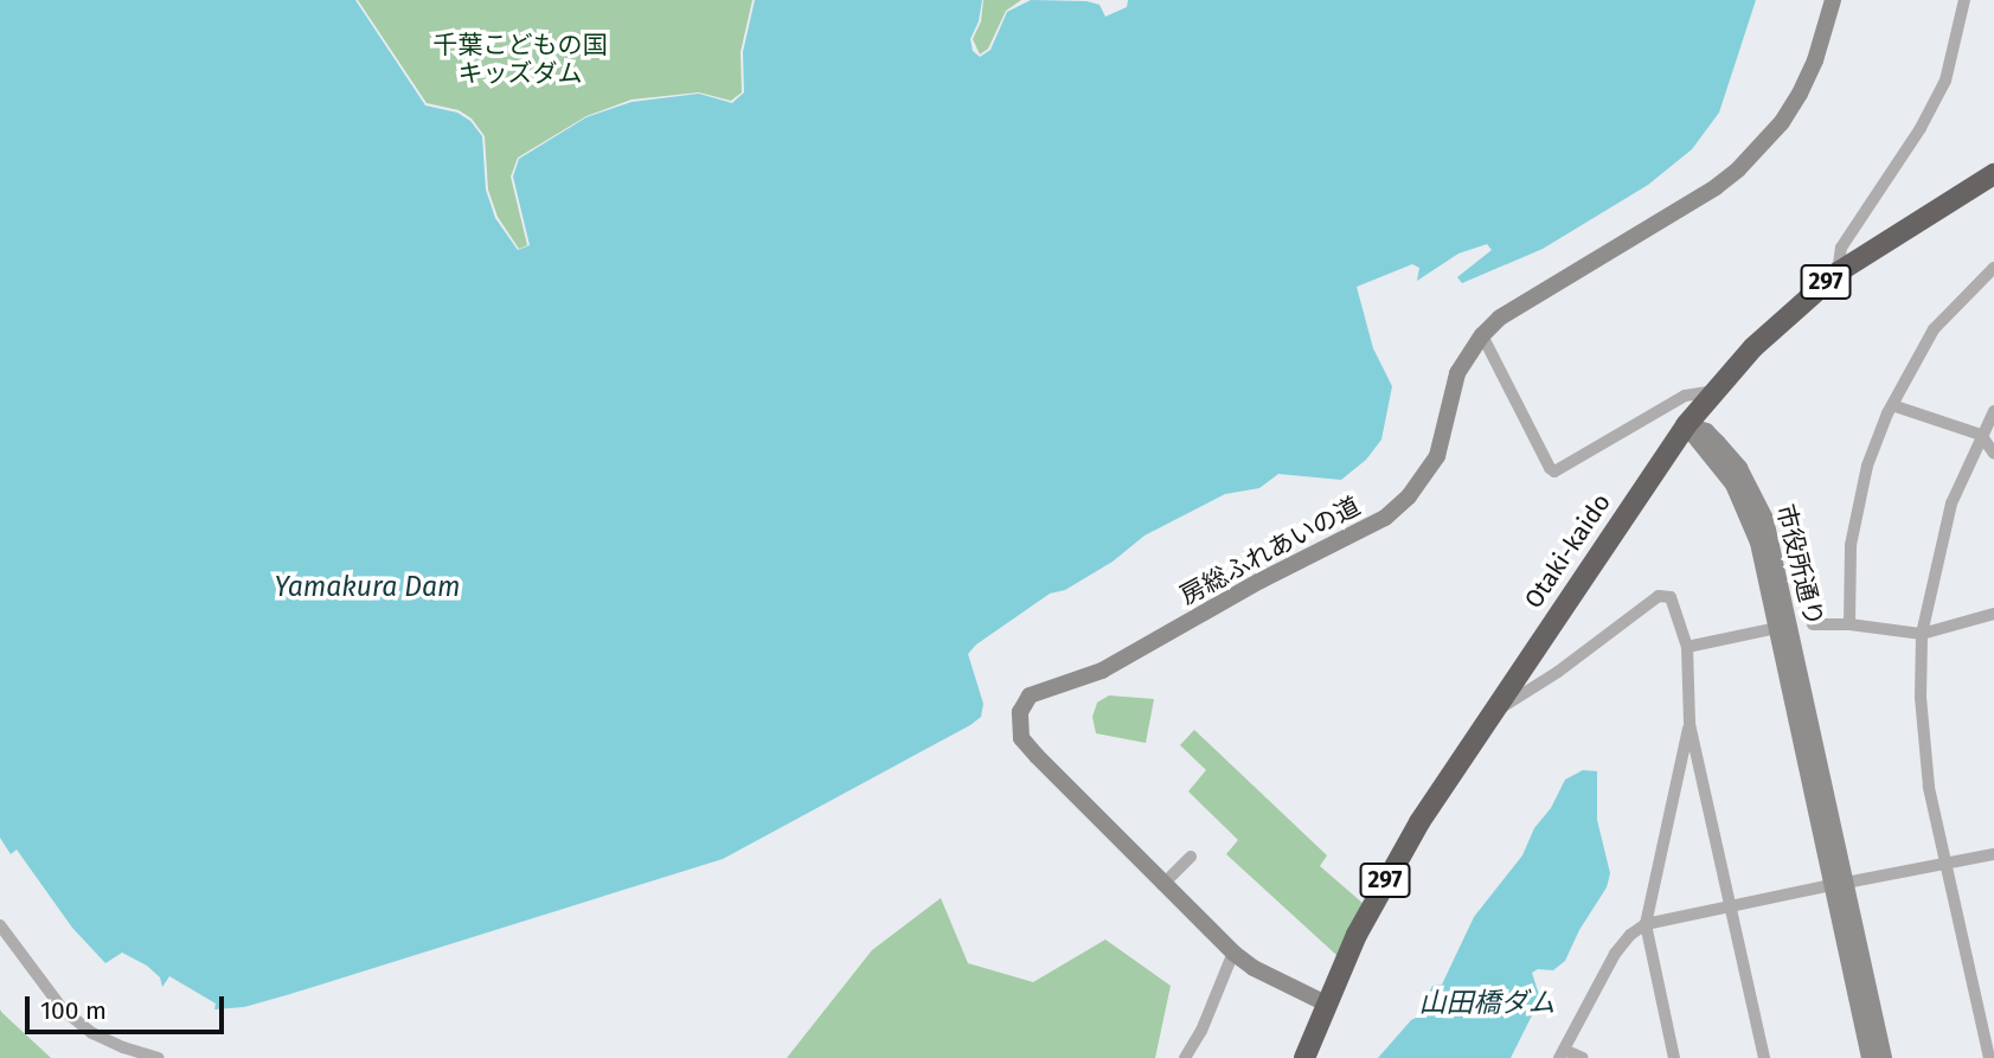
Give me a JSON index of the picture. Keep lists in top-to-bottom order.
{
  "streets": {
    "highway": ["297", "Otaki-kaido"],
    "street": ["房総ふれあいの道", "市役所通り"]
  },
  "crossings": [
    ["房総ふれあいの道", "Otaki-kaido"],
    ["Otaki-kaido", "市役所通り"]
  ],
  "water": ["Yamakura Dam", "山田橋ダム"],
  "parks": ["千葉こどもの国 キッズダム"],
  "scale_bar": "100 m"
}
